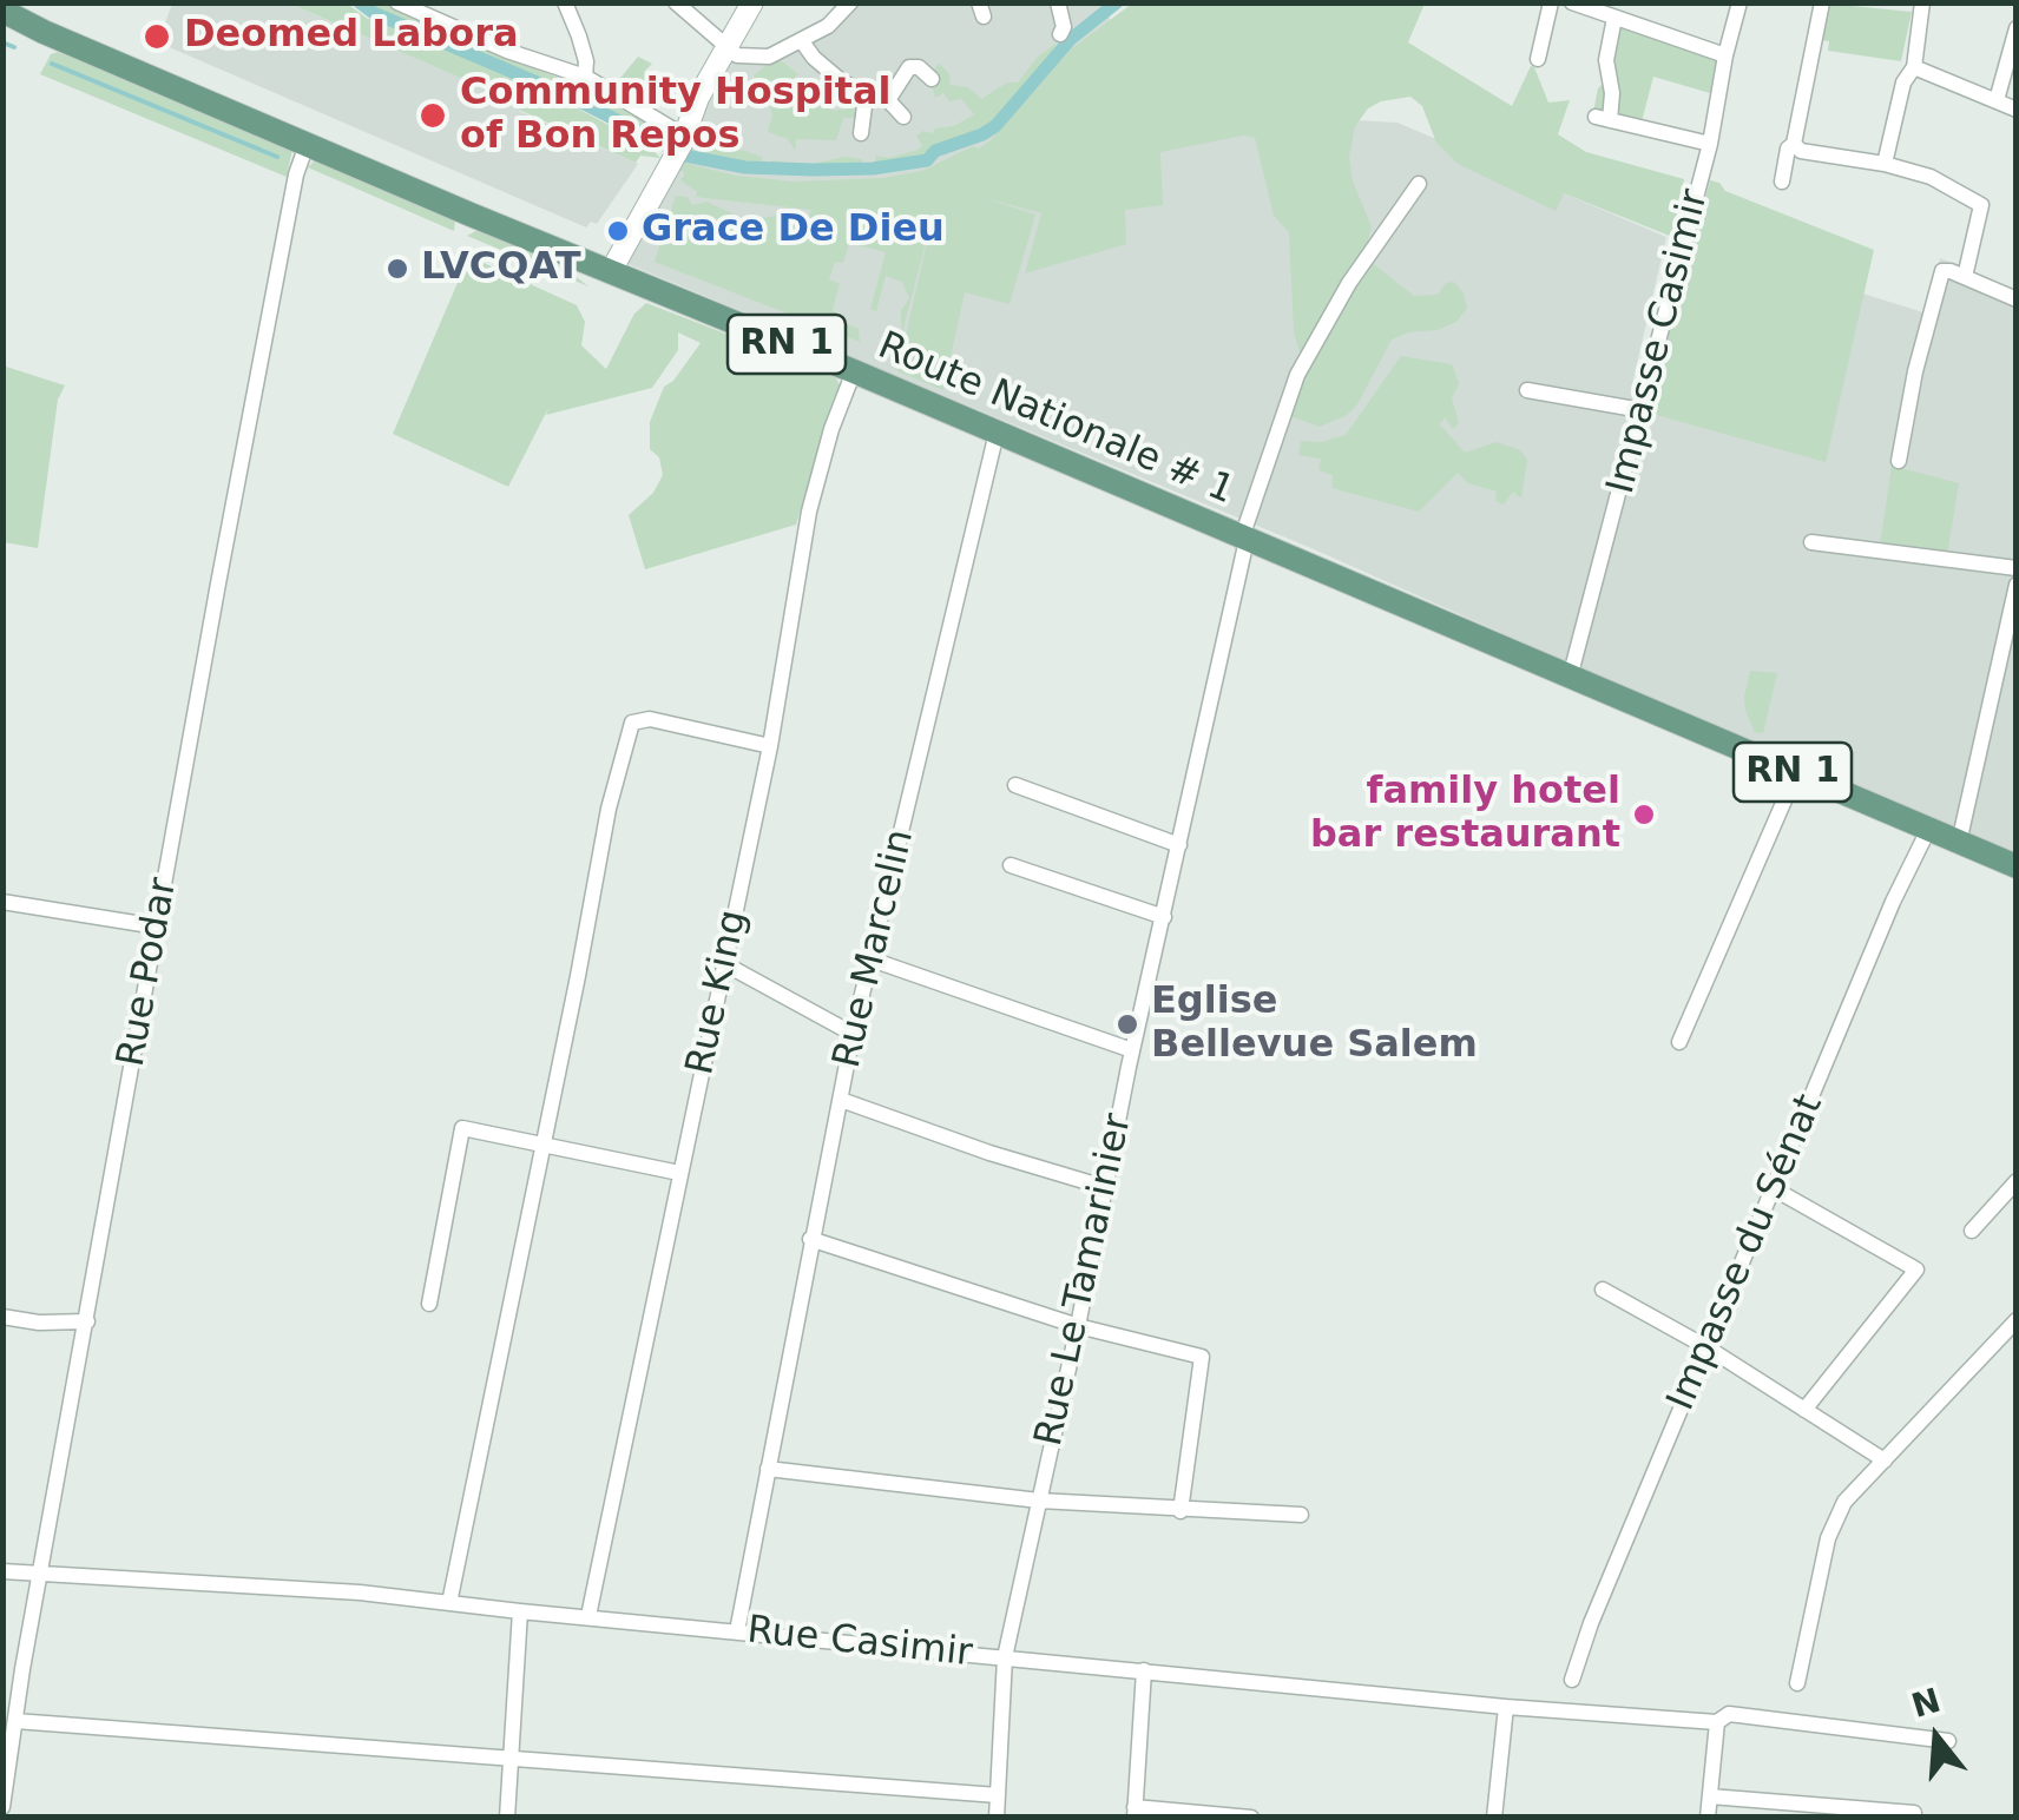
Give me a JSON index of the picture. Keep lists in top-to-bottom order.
{
  "streets": {
    "main road": ["RN 1", "Route Nationale # 1"],
    "street": [
      "Impasse Casimir",
      "Rue Marcelin",
      "Rue Podar",
      "Rue King",
      "Impasse du Sénat",
      "Rue Le Tamarinier",
      "Rue Casimir"
    ]
  },
  "crossings": [
    ["Impasse Casimir", "Route Nationale # 1"],
    ["Route Nationale # 1", "Rue Marcelin"],
    ["Route Nationale # 1", "Rue Podar"],
    ["Route Nationale # 1", "Rue King"],
    ["Route Nationale # 1", "Impasse du Sénat"],
    ["Route Nationale # 1", "Rue Le Tamarinier"],
    ["Rue Marcelin", "Rue Casimir"],
    ["Rue Podar", "Rue Casimir"],
    ["Rue King", "Rue Casimir"],
    ["Rue Le Tamarinier", "Rue Casimir"]
  ],
  "places": [
    "Deomed Labora",
    "Community Hospital of Bon Repos",
    "Grace De Dieu",
    "LVCQAT",
    "family hotel bar restaurant",
    "Eglise Bellevue Salem"
  ],
  "north": "top"
}
